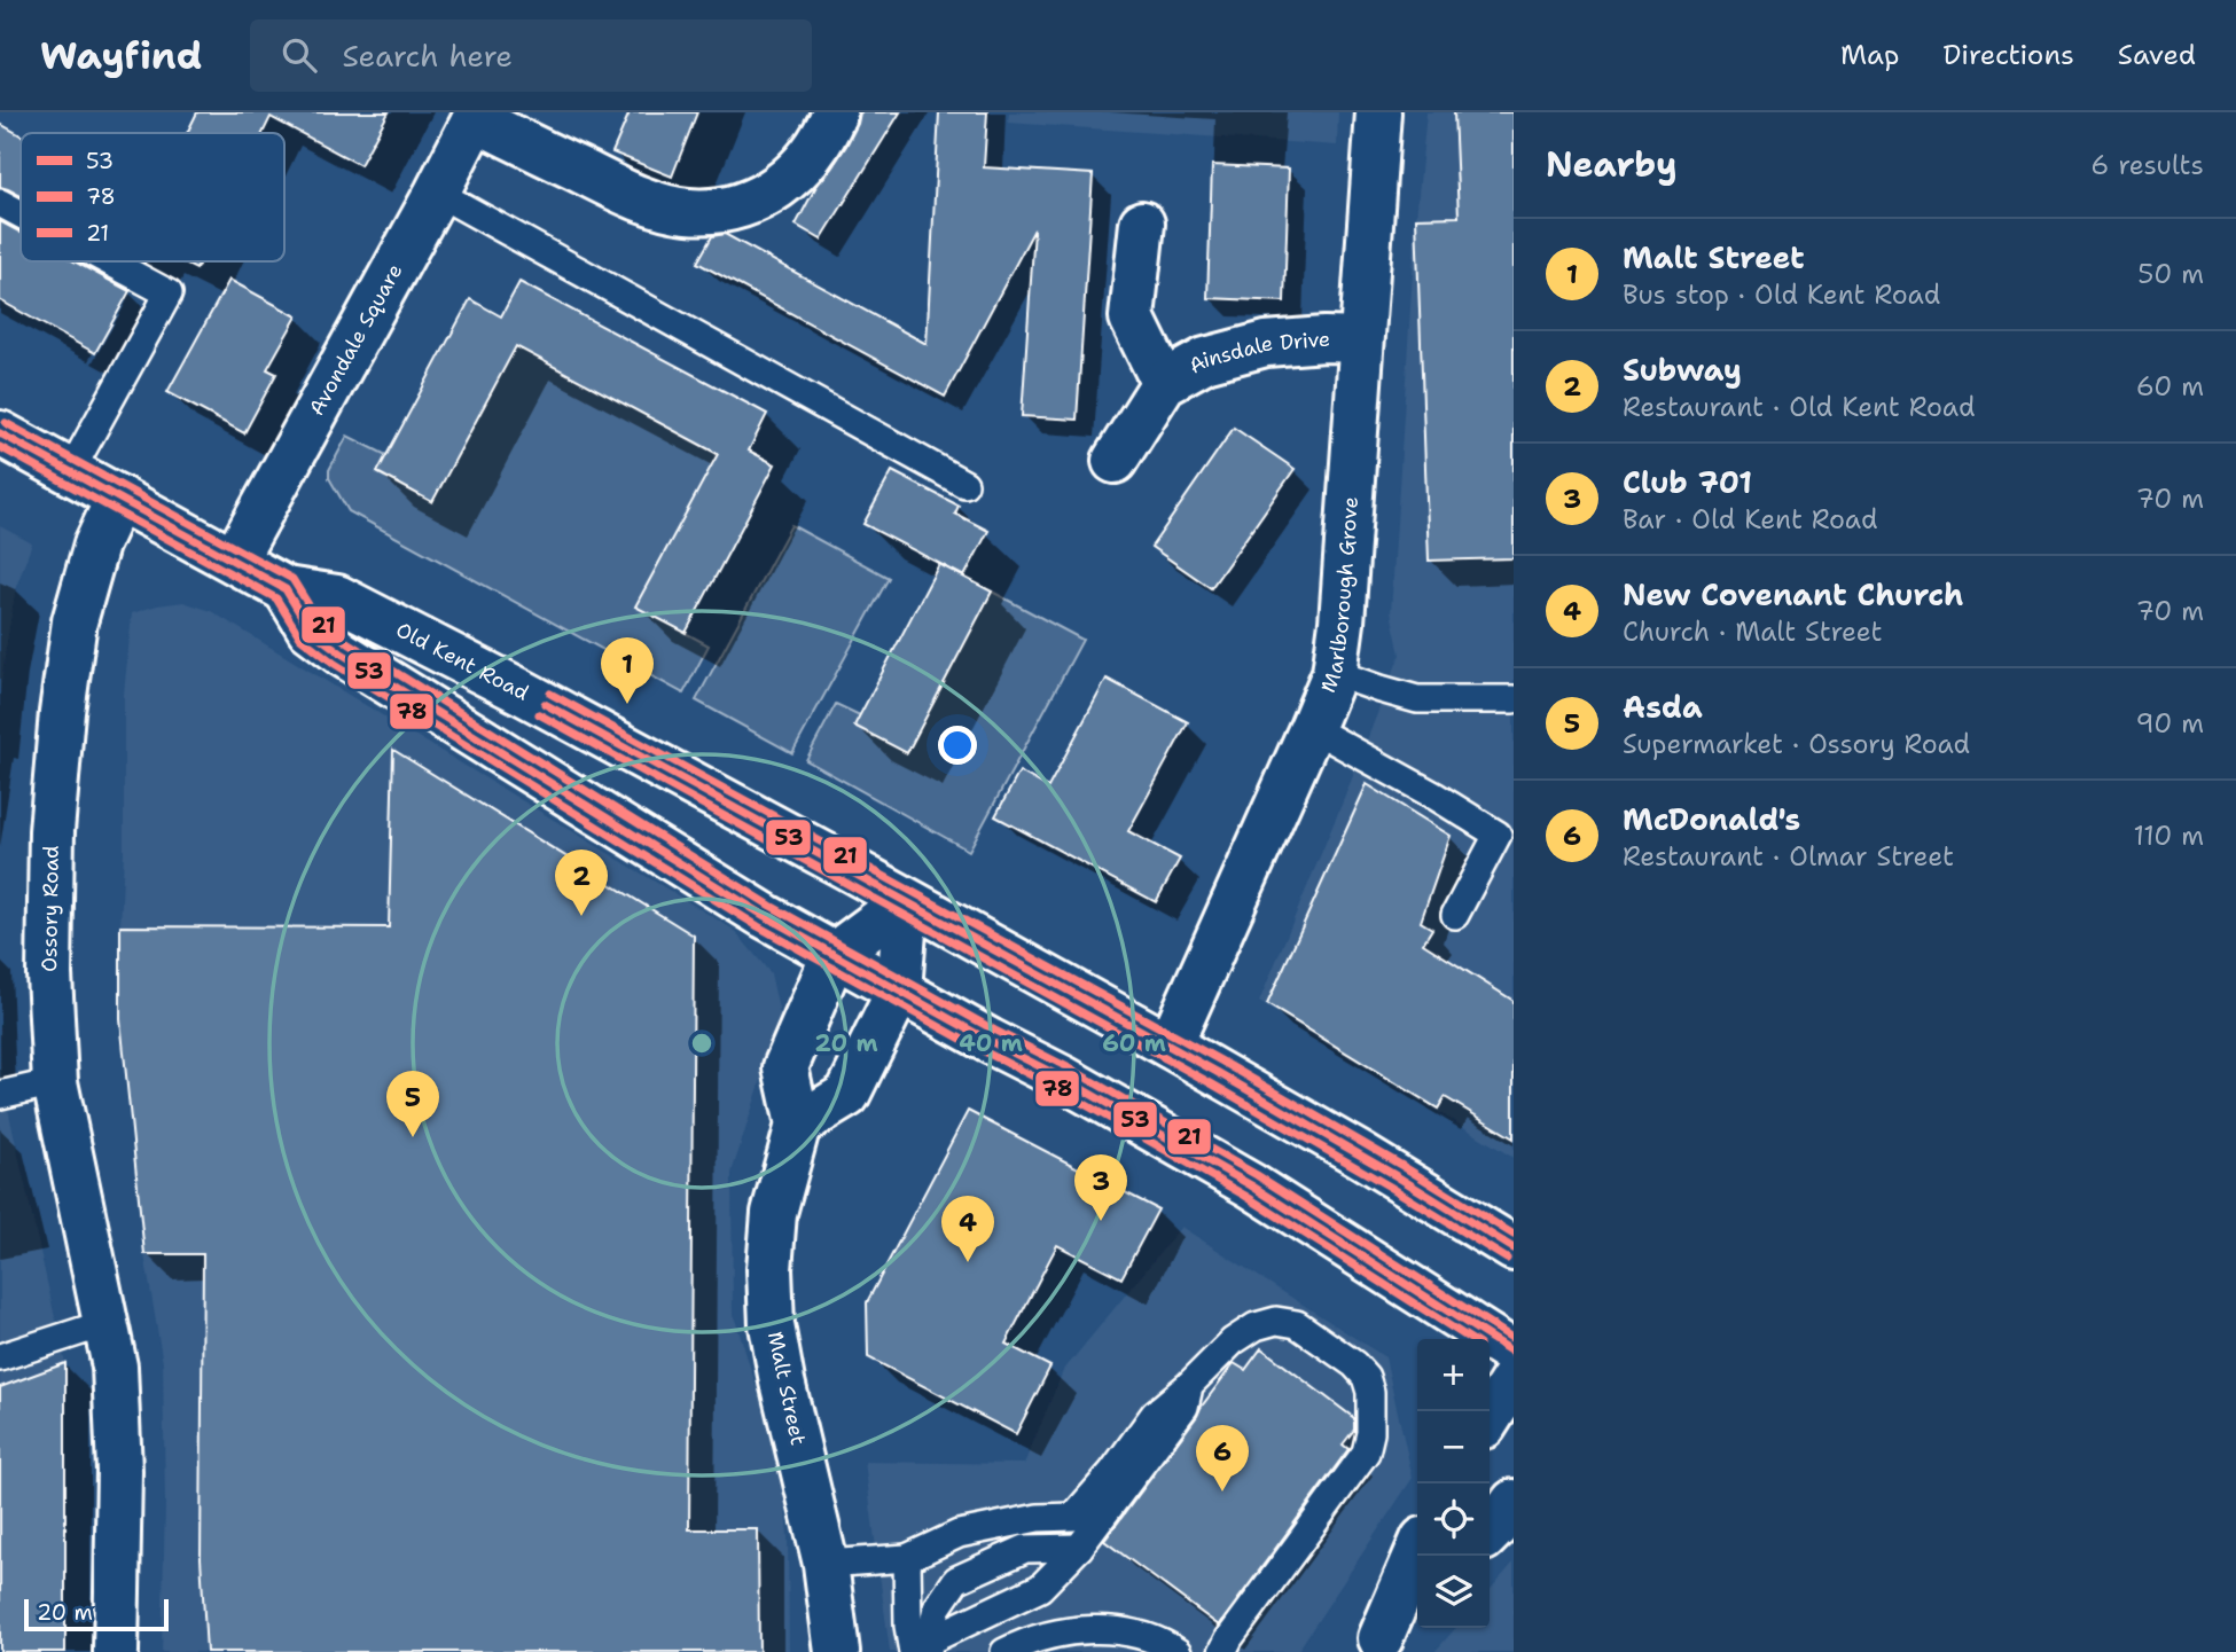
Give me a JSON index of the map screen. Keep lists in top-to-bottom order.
{
  "streets": {
    "main road": [
      "Avondale Square",
      "Ainsdale Drive",
      "Marlborough Grove",
      "Old Kent Road",
      "Ossory Road",
      "Malt Street"
    ]
  },
  "crossings": [
    ["Avondale Square", "Old Kent Road"],
    ["Ainsdale Drive", "Marlborough Grove"],
    ["Marlborough Grove", "Old Kent Road"],
    ["Old Kent Road", "Ossory Road"],
    ["Old Kent Road", "Malt Street"]
  ],
  "lines": ["transit line 21", "transit line 53", "transit line 78"],
  "legend": ["53", "78", "21"],
  "scale_bar": "20 m",
  "page": {
    "header": "Wayfind",
    "search": "Search here",
    "nav": ["Map", "Directions", "Saved"],
    "heading": ["Nearby", "6 results"],
    "list": [
      {
        "mark": "1",
        "name": "Malt Street",
        "note": "Bus stop · Old Kent Road",
        "value": "50 m"
      },
      {
        "mark": "2",
        "name": "Subway",
        "note": "Restaurant · Old Kent Road",
        "value": "60 m"
      },
      {
        "mark": "3",
        "name": "Club 701",
        "note": "Bar · Old Kent Road",
        "value": "70 m"
      },
      {
        "mark": "4",
        "name": "New Covenant Church",
        "note": "Church · Malt Street",
        "value": "70 m"
      },
      {
        "mark": "5",
        "name": "Asda",
        "note": "Supermarket · Ossory Road",
        "value": "90 m"
      },
      {
        "mark": "6",
        "name": "McDonald's",
        "note": "Restaurant · Olmar Street",
        "value": "110 m"
      }
    ],
    "pins": [
      "1",
      "2",
      "5",
      "3",
      "4",
      "6"
    ],
    "map_buttons": ["+", "−"],
    "scale": "20 m"
  },
  "rings": ["20 m", "40 m", "60 m"]
}
